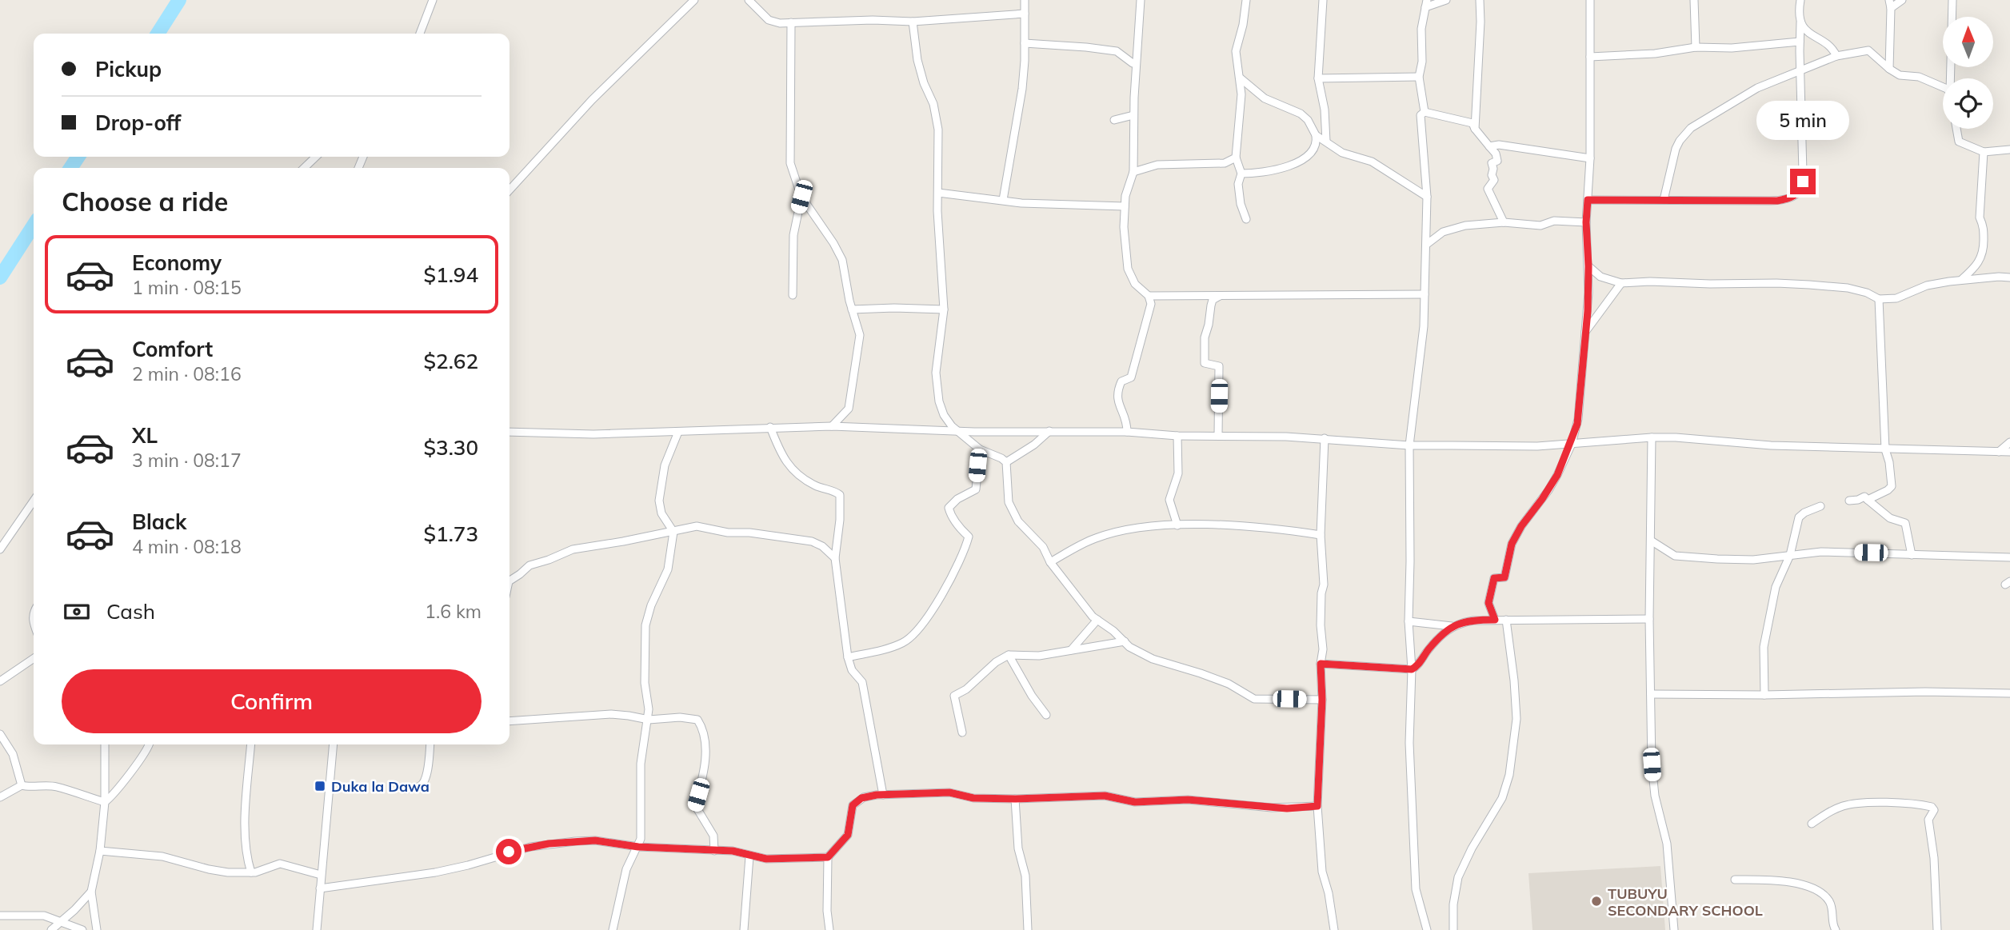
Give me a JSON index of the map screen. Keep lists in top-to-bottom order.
{
  "places": {
    "transit": ["Duka la Dawa"],
    "other": ["TUBUYU SECONDARY SCHOOL"]
  },
  "north": "top",
  "page": {
    "banner": ["Pickup", "Drop-off"],
    "bubble": "5 min",
    "heading": "Choose a ride",
    "list": [
      {
        "name": "Economy",
        "note": "1 min · 08:15",
        "value": "$1.94"
      },
      {
        "name": "Comfort",
        "note": "2 min · 08:16",
        "value": "$2.62"
      },
      {
        "name": "XL",
        "note": "3 min · 08:17",
        "value": "$3.30"
      },
      {
        "name": "Black",
        "note": "4 min · 08:18",
        "value": "$1.73"
      }
    ],
    "pay": ["Cash", "1.6 km"],
    "buttons": "Confirm"
  }
}
